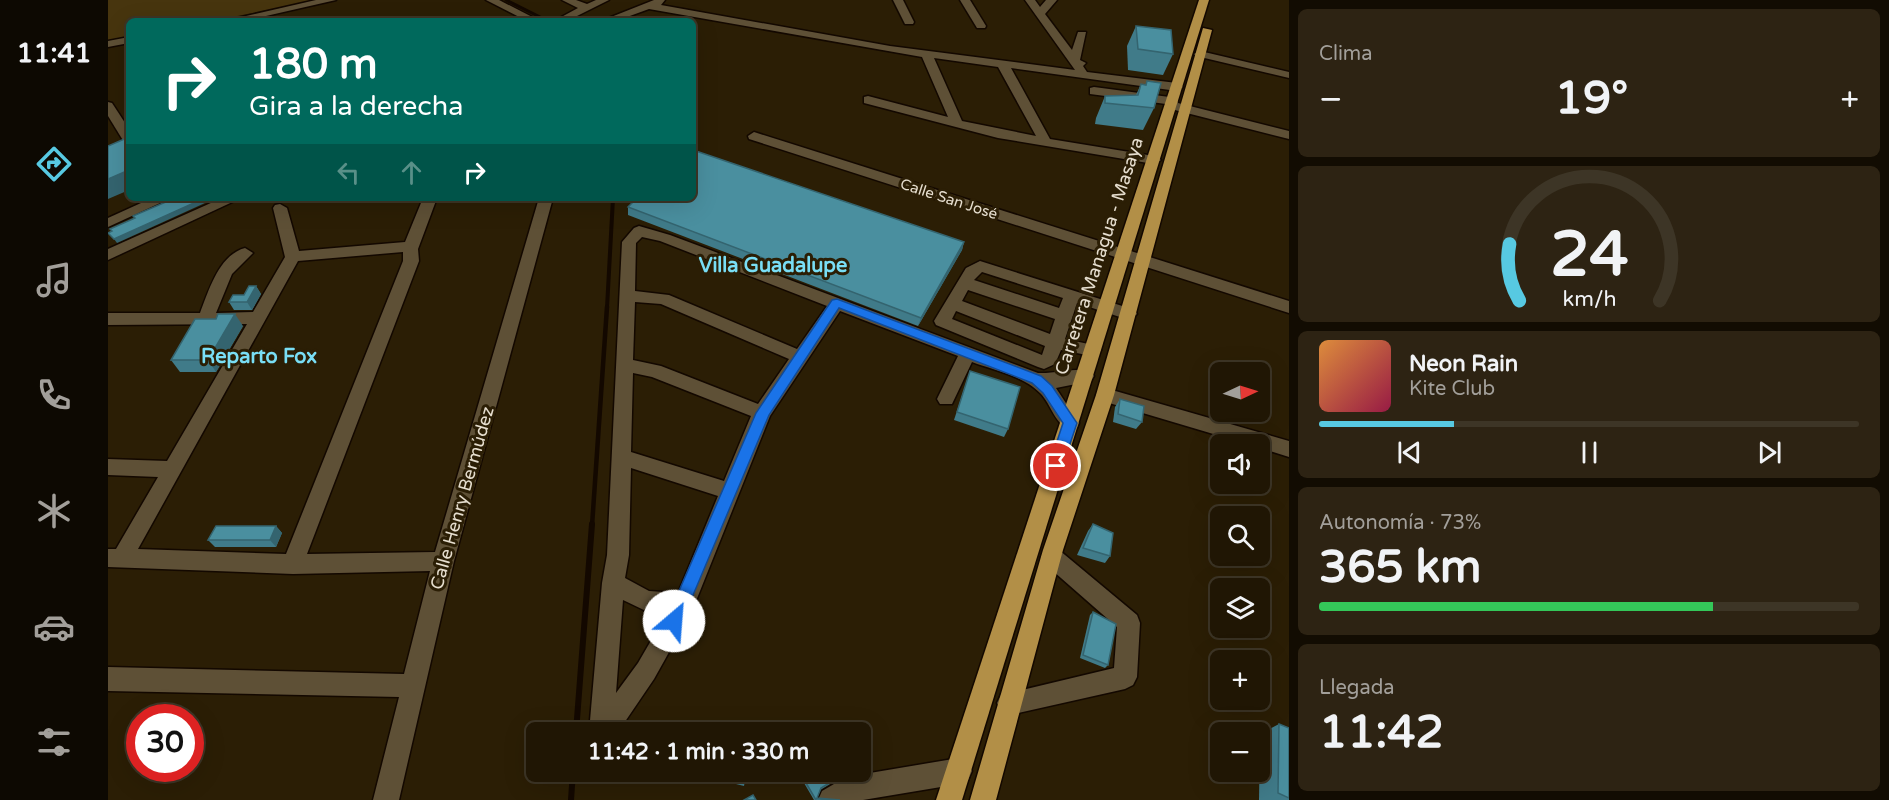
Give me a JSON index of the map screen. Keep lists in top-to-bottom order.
{
  "streets": {
    "highway": ["Carretera Managua - Masaya"],
    "street": ["Calle San José", "Calle Henry Bermúdez"]
  },
  "crossings": [
    ["Calle San José", "Carretera Managua - Masaya"]
  ],
  "districts": ["Villa Guadalupe", "Reparto Fox"],
  "north": "right",
  "page": {
    "tabs": "11:41",
    "tile": [
      "Clima",
      ["Autonomía · 73%", "365 km"],
      ["Llegada", "11:42"]
    ],
    "turn": ["180 m", "Gira a la derecha"],
    "heat": ["−", "19°", "+"],
    "song": ["Neon Rain", "Kite Club"],
    "map_buttons": ["+", "−"],
    "limit": "30",
    "trip": "11:42 · 1 min · 330 m",
    "gauge": ["24", "km/h"]
  }
}
